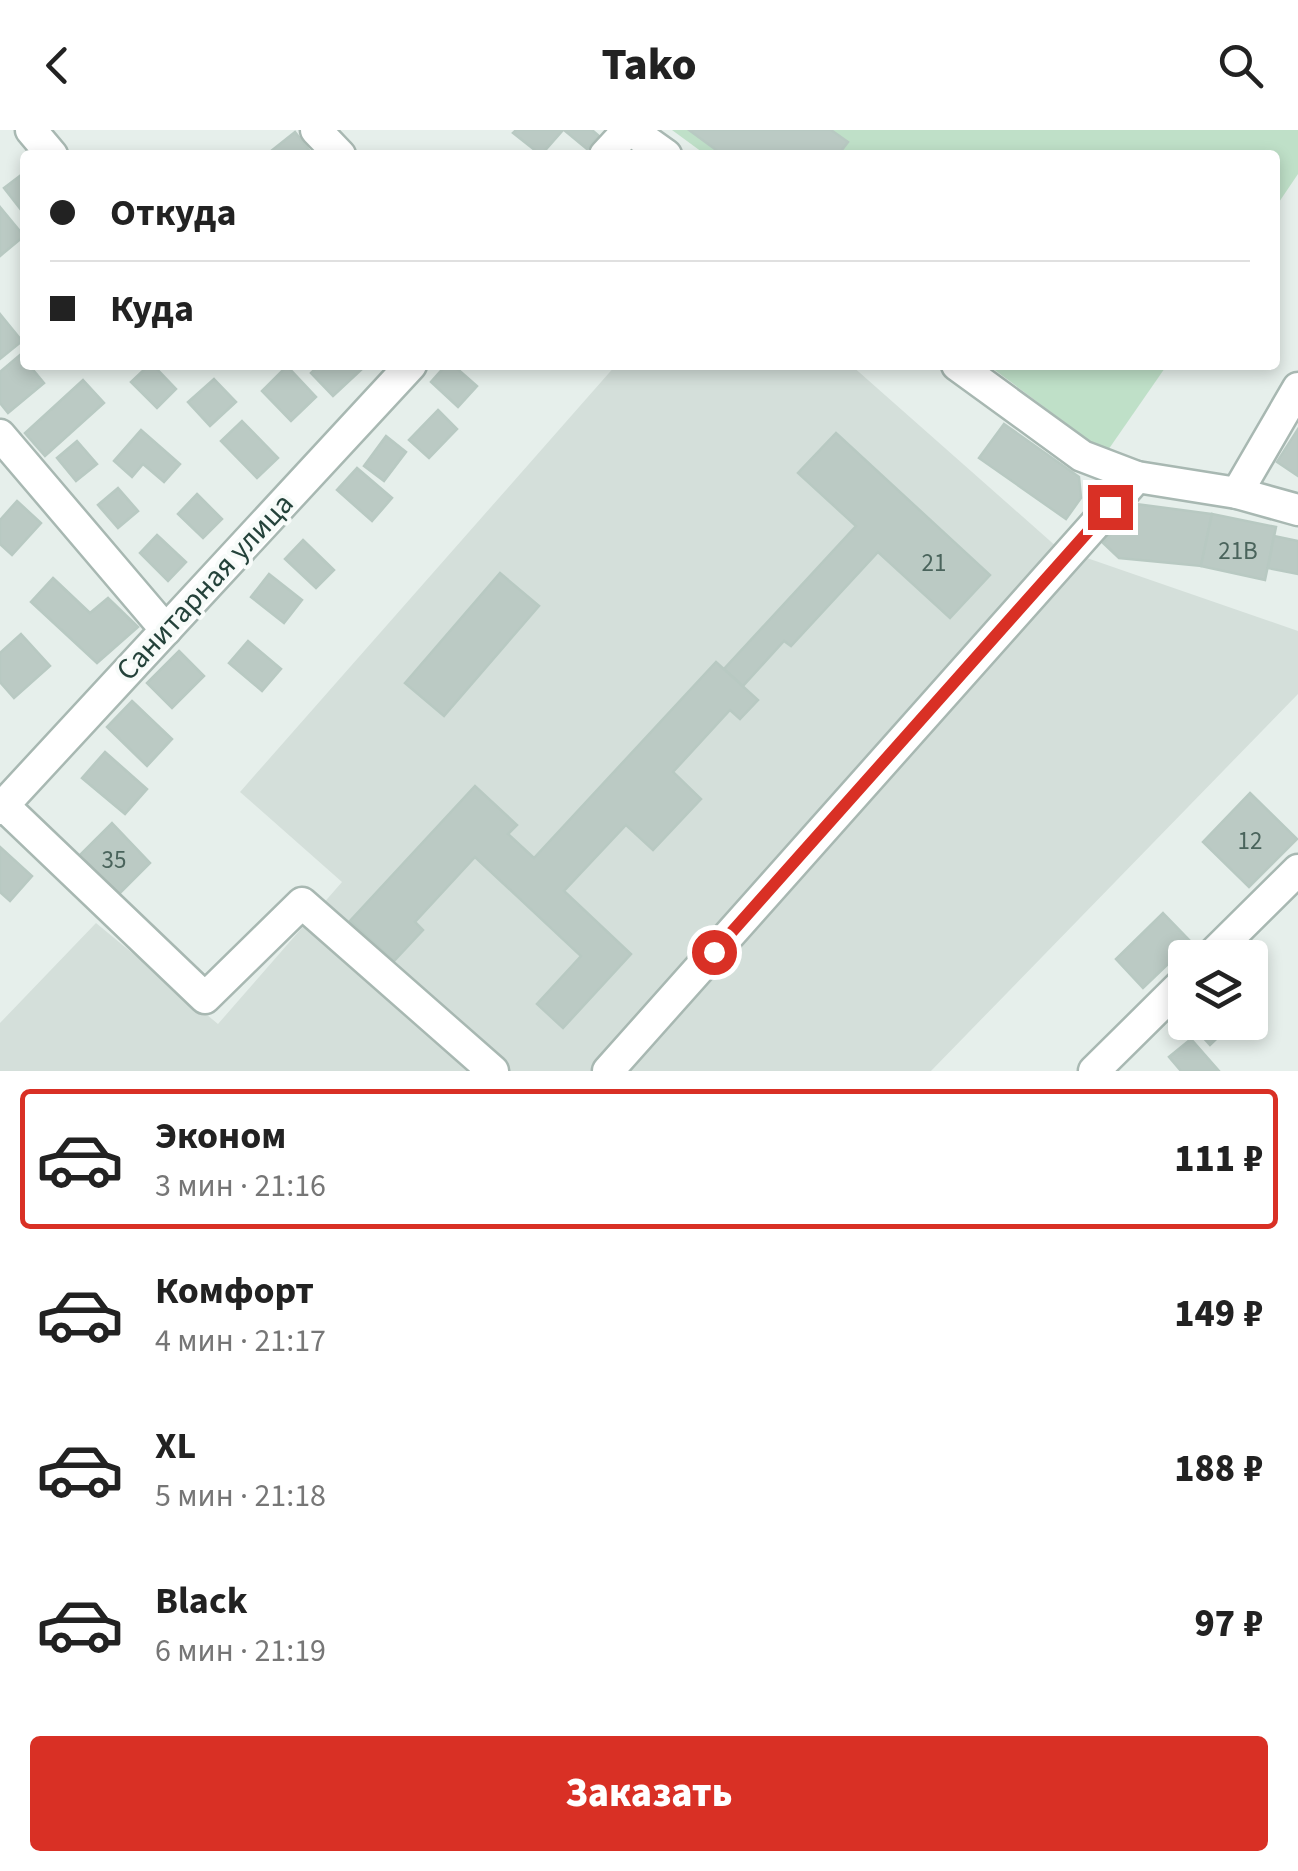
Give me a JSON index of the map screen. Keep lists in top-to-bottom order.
{
  "streets": {
    "street": ["Санитарная улица"]
  },
  "house_numbers": [
    "21В",
    "21",
    "12",
    "35"
  ],
  "page": {
    "header": "Tako",
    "banner": ["Откуда", "Куда"],
    "list": [
      {
        "name": "Эконом",
        "note": "3 мин · 21:16",
        "value": "111 ₽"
      },
      {
        "name": "Комфорт",
        "note": "4 мин · 21:17",
        "value": "149 ₽"
      },
      {
        "name": "XL",
        "note": "5 мин · 21:18",
        "value": "188 ₽"
      },
      {
        "name": "Black",
        "note": "6 мин · 21:19",
        "value": "97 ₽"
      }
    ],
    "buttons": "Заказать"
  }
}
